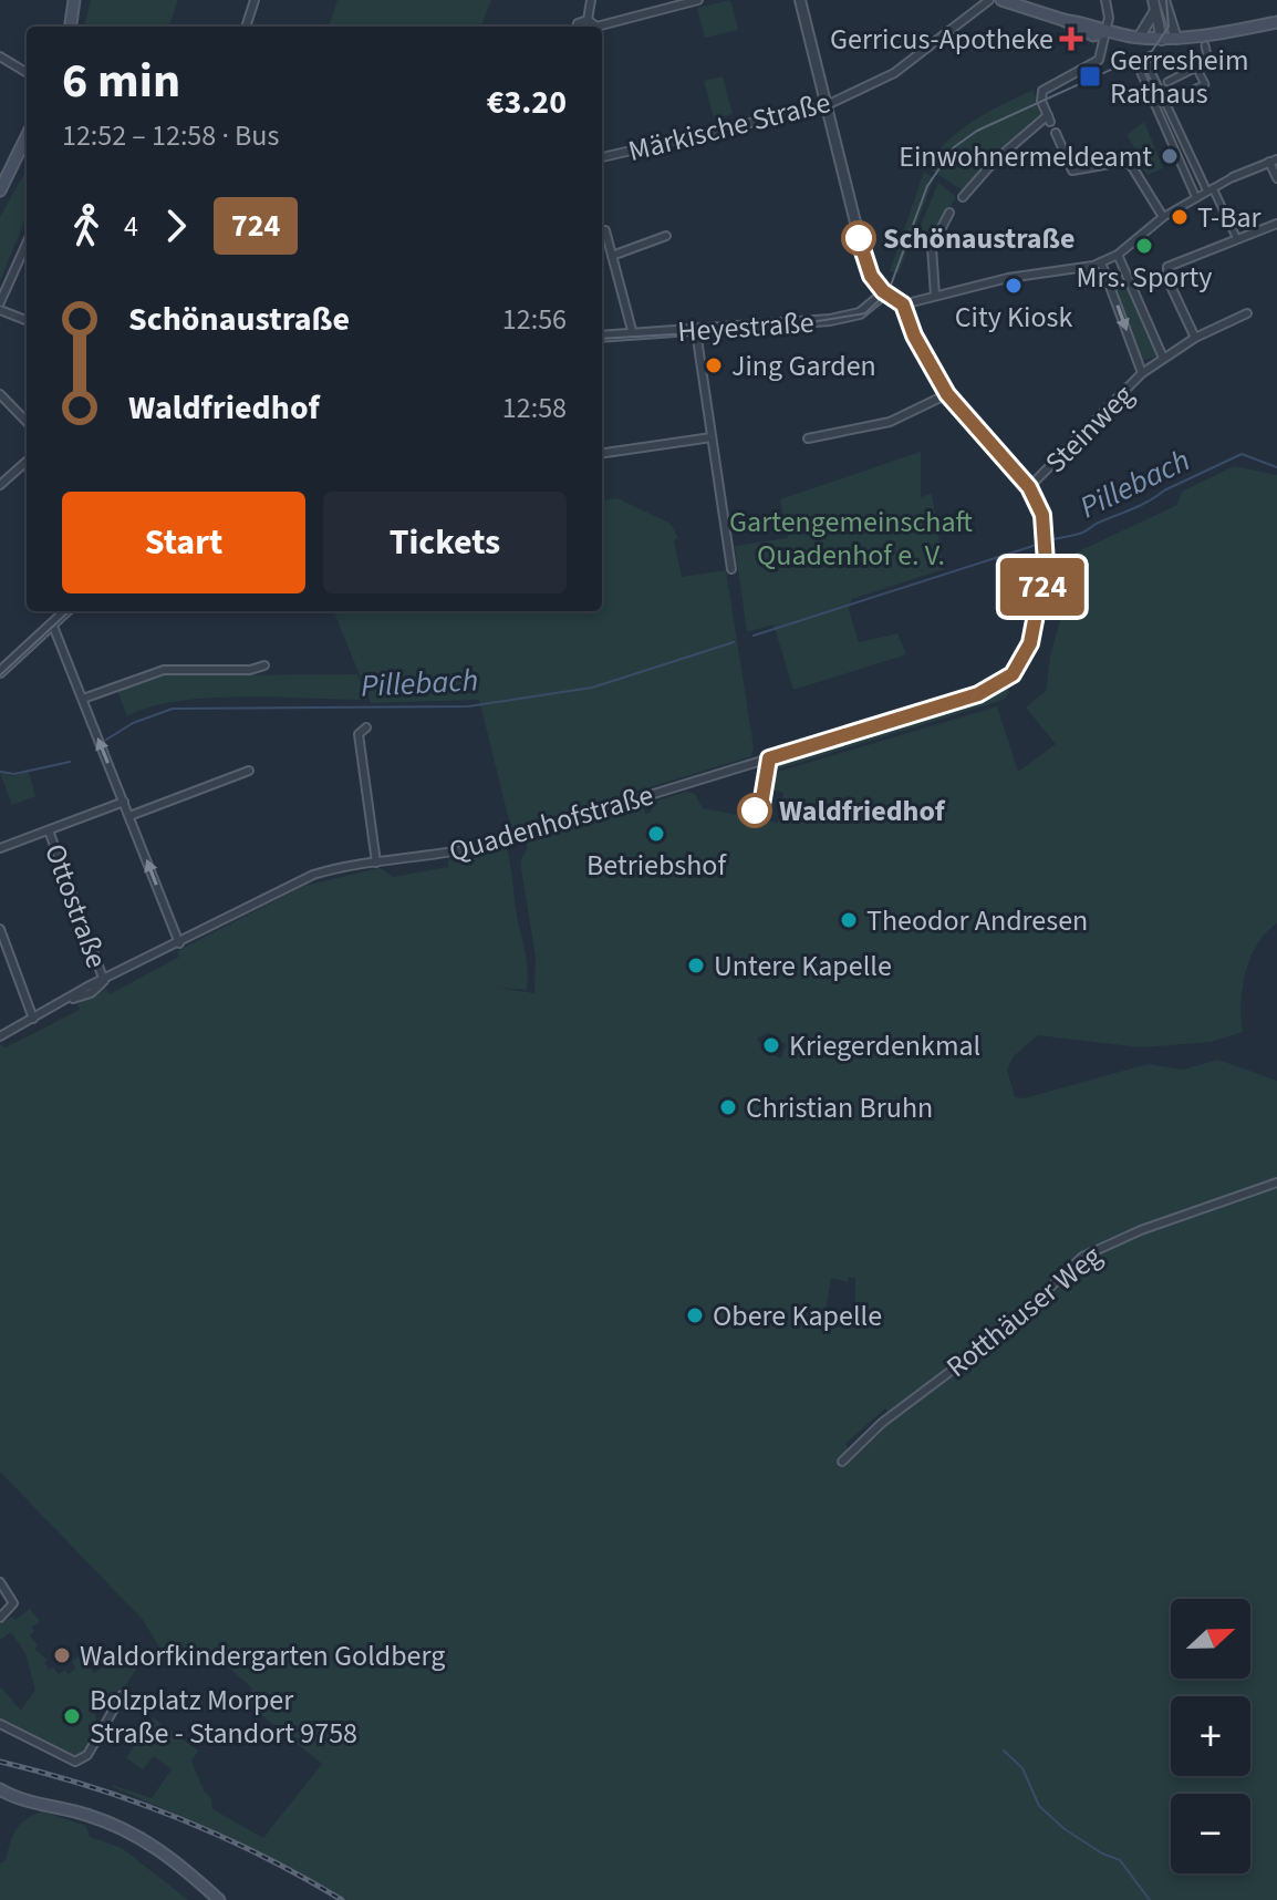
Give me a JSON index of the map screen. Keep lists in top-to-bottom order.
{
  "streets": {
    "street": [
      "Märkische Straße",
      "Heyestraße",
      "Steinweg",
      "Quadenhofstraße",
      "Ottostraße",
      "Rotthäuser Weg"
    ]
  },
  "crossings": [
    ["Steinweg", "Quadenhofstraße"],
    ["Quadenhofstraße", "Ottostraße"]
  ],
  "water": ["Pillebach"],
  "parks": ["Gartengemeinschaft Quadenhof e. V."],
  "places": {
    "health": ["Gerricus-Apotheke"],
    "transit": ["Gerresheim Rathaus"],
    "other": [
      "Einwohnermeldeamt",
      "T-Bar",
      "Schönaustraße",
      "Mrs. Sporty",
      "City Kiosk",
      "Jing Garden",
      "Waldfriedhof",
      "Betriebshof",
      "Theodor Andresen",
      "Untere Kapelle",
      "Kriegerdenkmal",
      "Christian Bruhn",
      "Obere Kapelle",
      "Waldorfkindergarten Goldberg",
      "Bolzplatz Morper Straße - Standort 9758"
    ]
  },
  "lines": ["bus line 724"],
  "north": "right",
  "page": {
    "on_map": "724",
    "heading": ["6 min", "12:52 – 12:58 · Bus", "€3.20"],
    "legs": ["4", "724"],
    "list": [
      {
        "name": "Schönaustraße",
        "value": "12:56"
      },
      {
        "name": "Waldfriedhof",
        "value": "12:58"
      }
    ],
    "buttons": ["Start", "Tickets"],
    "map_buttons": ["+", "−"]
  }
}
